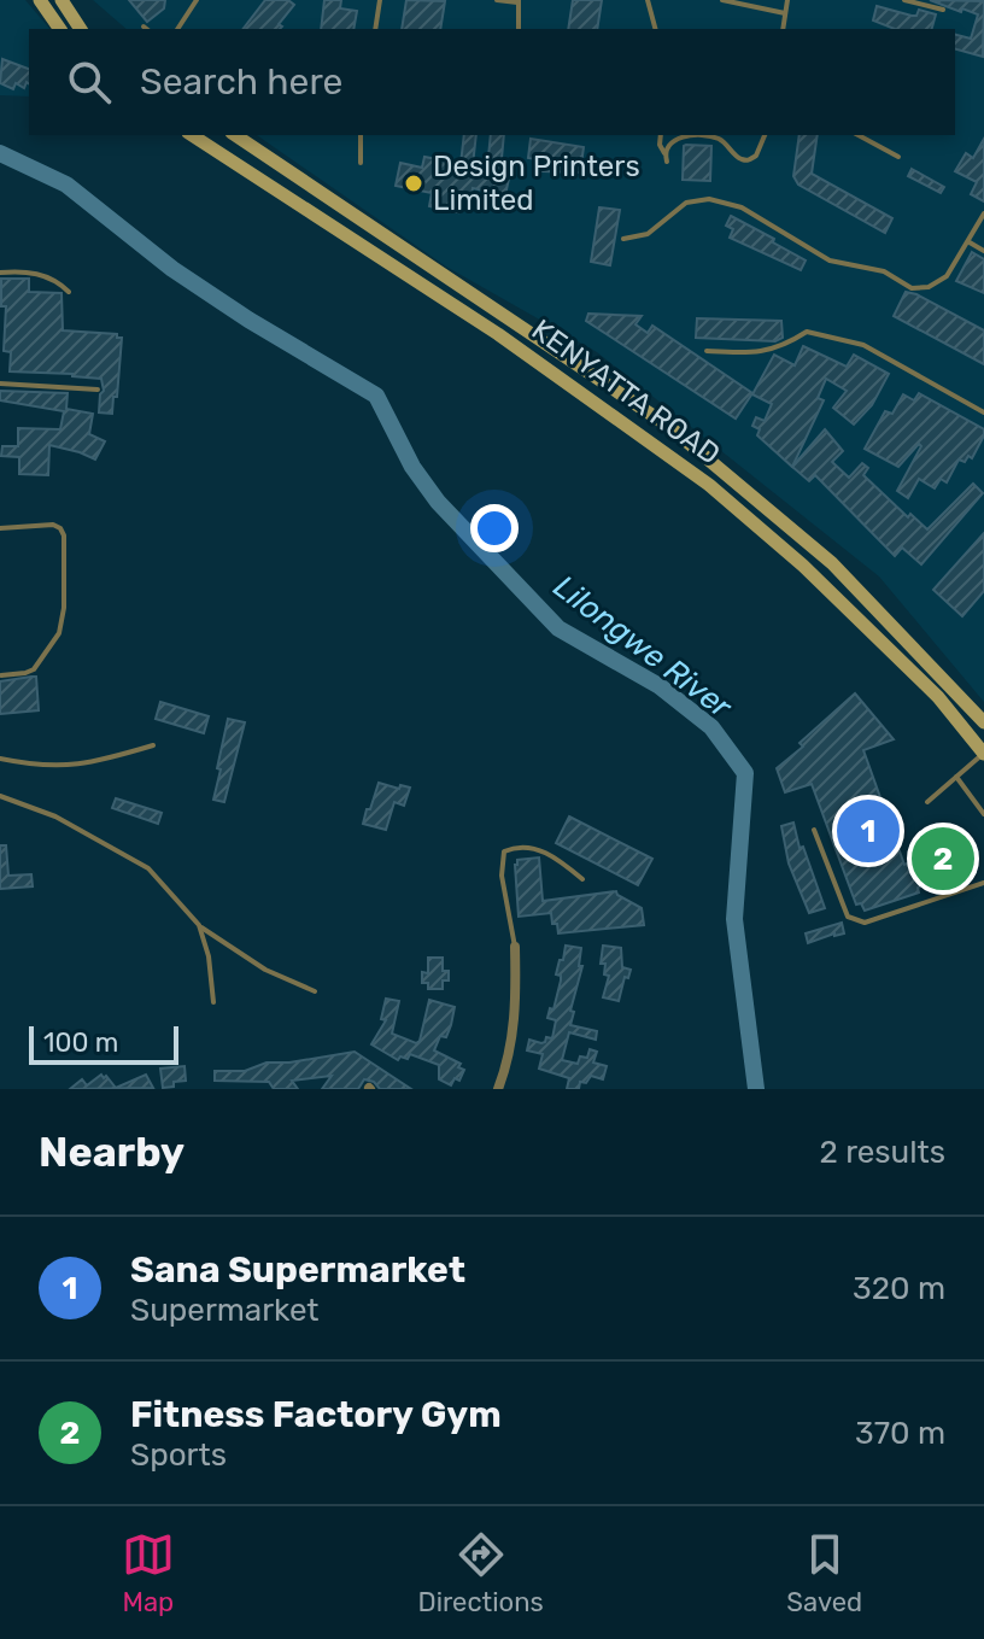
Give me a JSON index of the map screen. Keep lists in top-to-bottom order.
{
  "streets": {
    "main road": ["KENYATTA ROAD"]
  },
  "water": ["Lilongwe River"],
  "places": ["Design Printers Limited"],
  "scale_bar": "100 m",
  "page": {
    "search": "Search here",
    "pins": ["1", "2"],
    "scale": "100 m",
    "heading": ["Nearby", "2 results"],
    "list": [
      {
        "mark": "1",
        "name": "Sana Supermarket",
        "note": "Supermarket",
        "value": "320 m"
      },
      {
        "mark": "2",
        "name": "Fitness Factory Gym",
        "note": "Sports",
        "value": "370 m"
      }
    ],
    "nav": ["Map", "Directions", "Saved"]
  }
}
